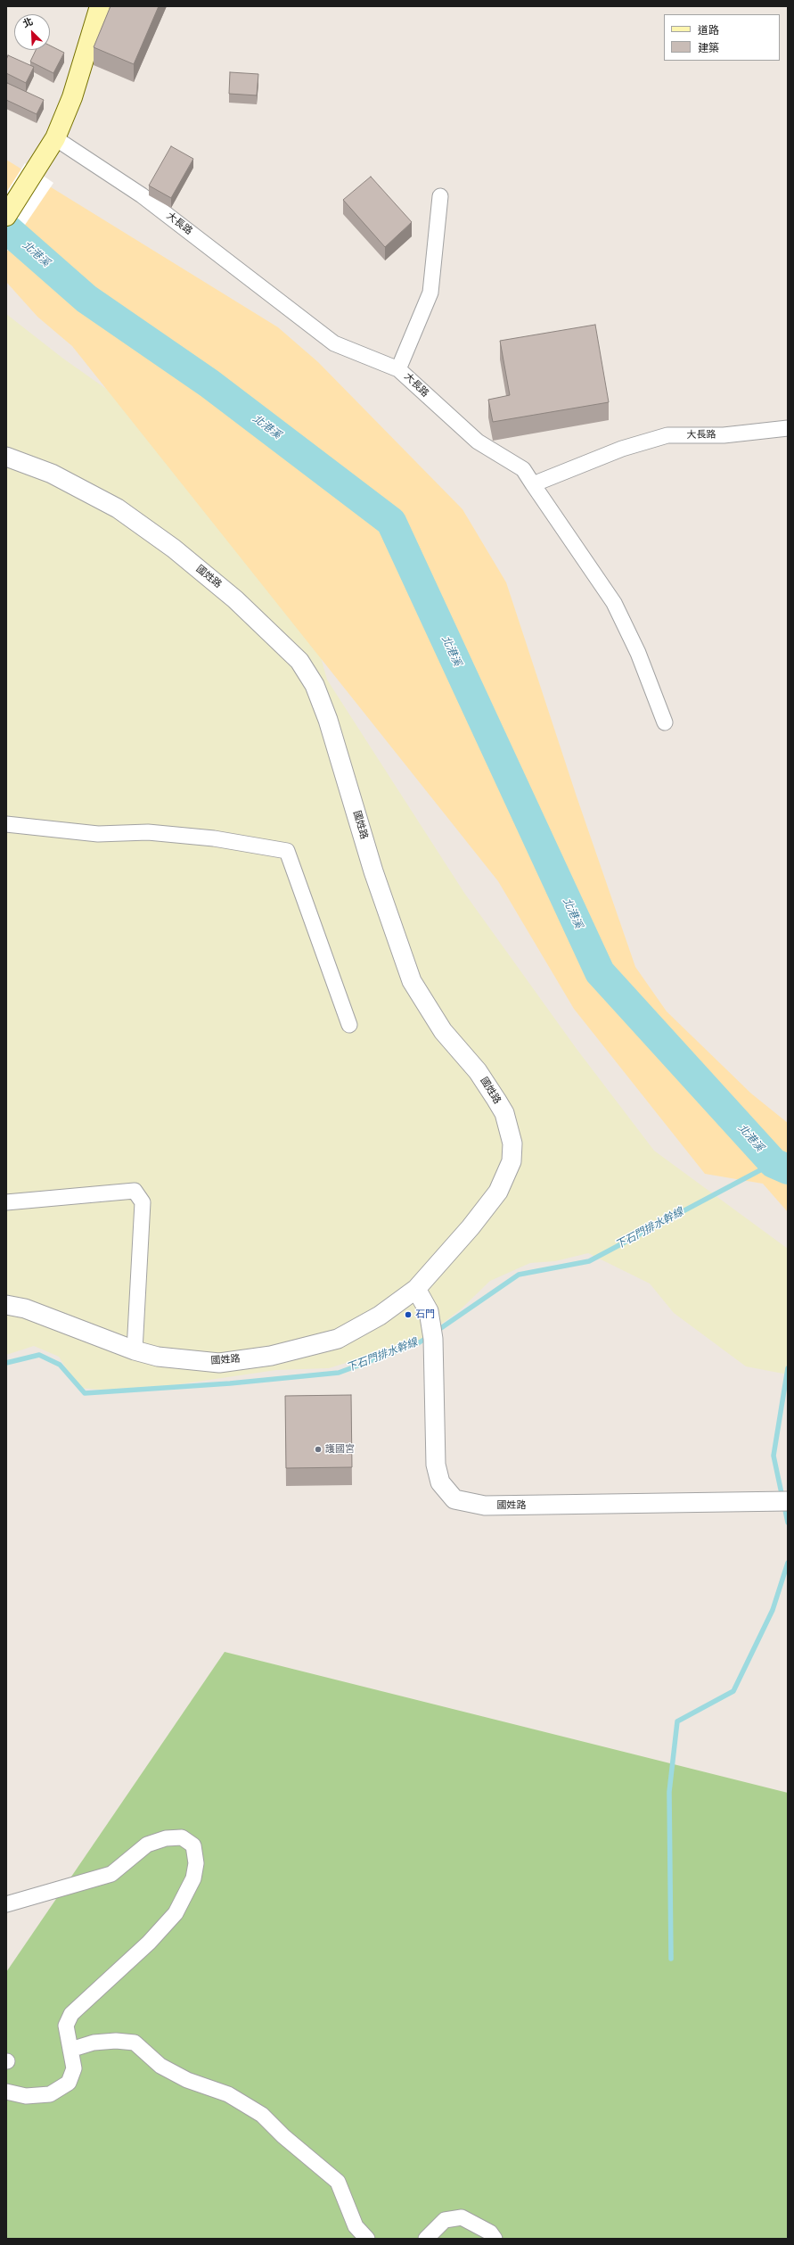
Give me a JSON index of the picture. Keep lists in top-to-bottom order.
{
  "streets": {
    "street": ["大長路", "國姓路"]
  },
  "water": ["北港溪", "下石門排水幹線"],
  "places": ["石門", "護國宮"],
  "legend": ["道路", "建築"],
  "north": "top left"
}
